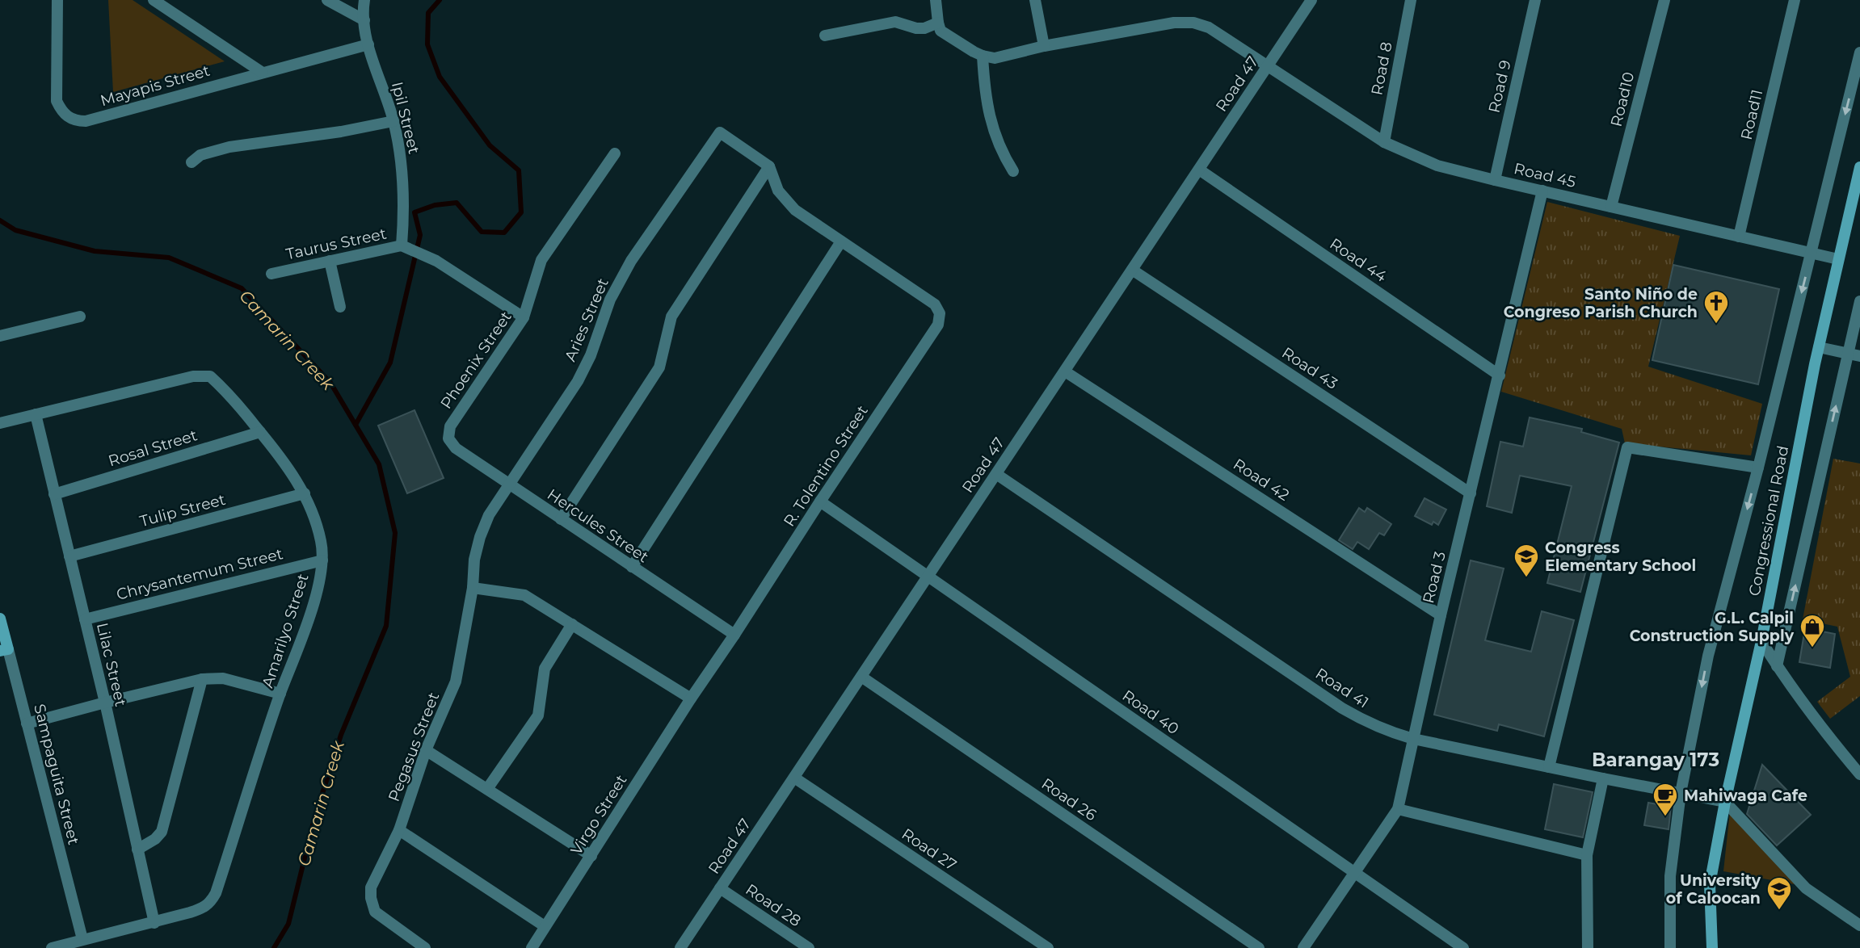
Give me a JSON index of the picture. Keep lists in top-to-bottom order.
{
  "streets": {
    "main road": ["Congressional Road", "Sampaguita Street"],
    "street": [
      "Road 8",
      "Road 47",
      "Mayapis Street",
      "Road 9",
      "Road10",
      "Road11",
      "Ipil Street",
      "Road 45",
      "Taurus Street",
      "Road 44",
      "Aries Street",
      "Phoenix Street",
      "Road 43",
      "Rosal Street",
      "R. Tolentino Street",
      "Road 42",
      "Tulip Street",
      "Hercules Street",
      "Chrysantemum Street",
      "Road 3",
      "Amarilyo Street",
      "Lilac Street",
      "Road 41",
      "Road 40",
      "Pegasus Street",
      "Road 26",
      "Virgo Street",
      "Road 27",
      "Road 28"
    ]
  },
  "crossings": [
    ["Road 8", "Road 45"],
    ["Road 47", "Road 45"],
    ["Road 47", "Road 44"],
    ["Road 47", "Road 43"],
    ["Road 47", "Road 42"],
    ["Road 47", "Road 41"],
    ["Road 47", "Road 40"],
    ["Road 47", "Road 26"],
    ["Road 47", "Road 27"],
    ["Road 47", "Road 28"],
    ["Mayapis Street", "Ipil Street"],
    ["Road 9", "Road 45"],
    ["Road10", "Road 45"],
    ["Road11", "Road 45"],
    ["Ipil Street", "Taurus Street"],
    ["Road 45", "Congressional Road"],
    ["Road 45", "Road 3"],
    ["Taurus Street", "Phoenix Street"],
    ["Road 44", "Road 3"],
    ["Aries Street", "Hercules Street"],
    ["Aries Street", "Pegasus Street"],
    ["Phoenix Street", "Hercules Street"],
    ["Road 43", "Road 3"],
    ["Rosal Street", "Amarilyo Street"],
    ["Rosal Street", "Lilac Street"],
    ["R. Tolentino Street", "Hercules Street"],
    ["R. Tolentino Street", "Road 40"],
    ["R. Tolentino Street", "Virgo Street"],
    ["Road 42", "Road 3"],
    ["Tulip Street", "Amarilyo Street"],
    ["Tulip Street", "Lilac Street"],
    ["Congressional Road", "Road 41"],
    ["Hercules Street", "Virgo Street"],
    ["Chrysantemum Street", "Amarilyo Street"],
    ["Chrysantemum Street", "Lilac Street"],
    ["Road 3", "Road 41"],
    ["Road 3", "Road 40"],
    ["Amarilyo Street", "Lilac Street"],
    ["Amarilyo Street", "Sampaguita Street"]
  ],
  "districts": ["Barangay 173"],
  "water": ["Camarin Creek"],
  "places": {
    "church": ["Santo Niño de Congreso Parish Church"],
    "school or university": ["Congress Elementary School", "University of Caloocan"],
    "shop": ["G.L. Calpil Construction Supply"],
    "cafe": ["Mahiwaga Cafe"]
  }
}
